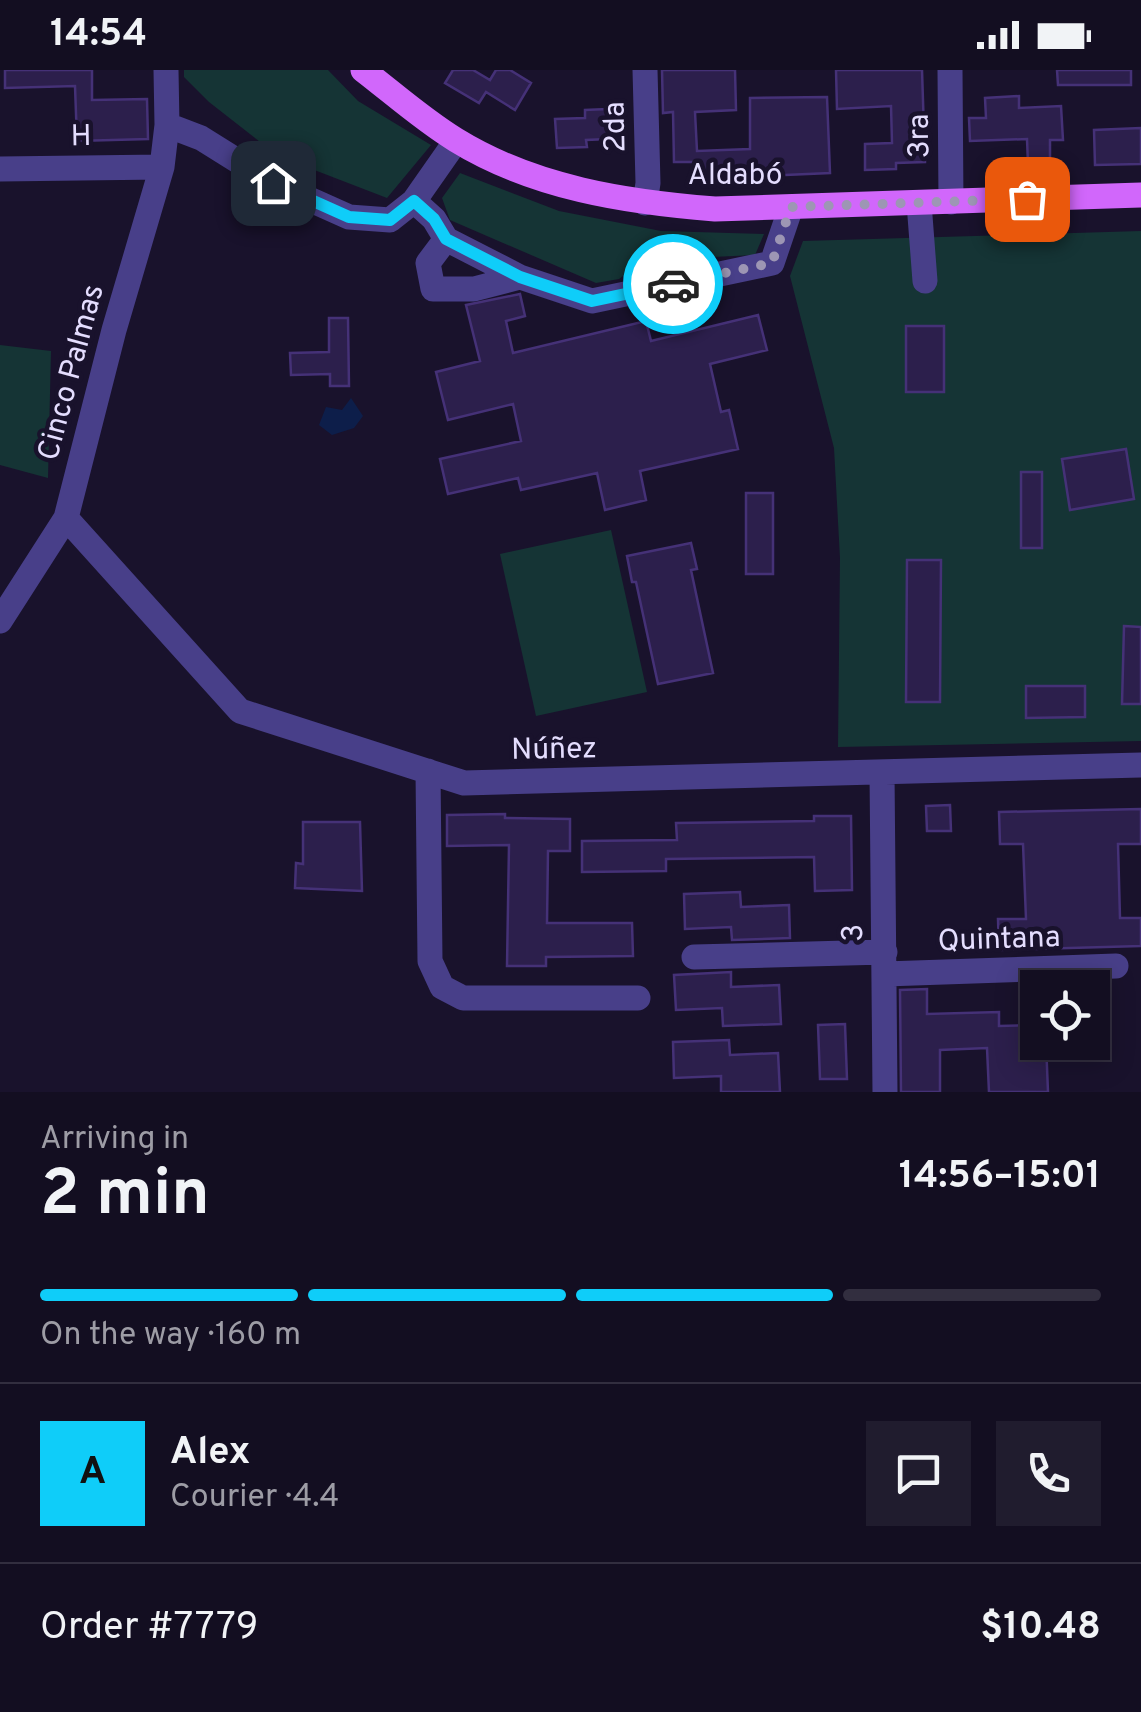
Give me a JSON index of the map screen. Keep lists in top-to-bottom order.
{
  "streets": {
    "main road": ["Aldabó"],
    "street": [
      "2da",
      "H",
      "3ra",
      "Cinco Palmas",
      "Núñez",
      "3",
      "Quintana"
    ]
  },
  "crossings": [
    ["2da", "Aldabó"],
    ["H", "Cinco Palmas"],
    ["3ra", "Aldabó"],
    ["Cinco Palmas", "Núñez"],
    ["Núñez", "3"],
    ["3", "Quintana"]
  ],
  "page": {
    "status": "14:54",
    "heading": ["2 min", "Arriving in", "14:56–15:01"],
    "panel": [
      "Alex",
      "Courier · 4.4",
      "Order #7779",
      "$10.48"
    ],
    "bar": "On the way · 160 m",
    "round": "A"
  }
}
